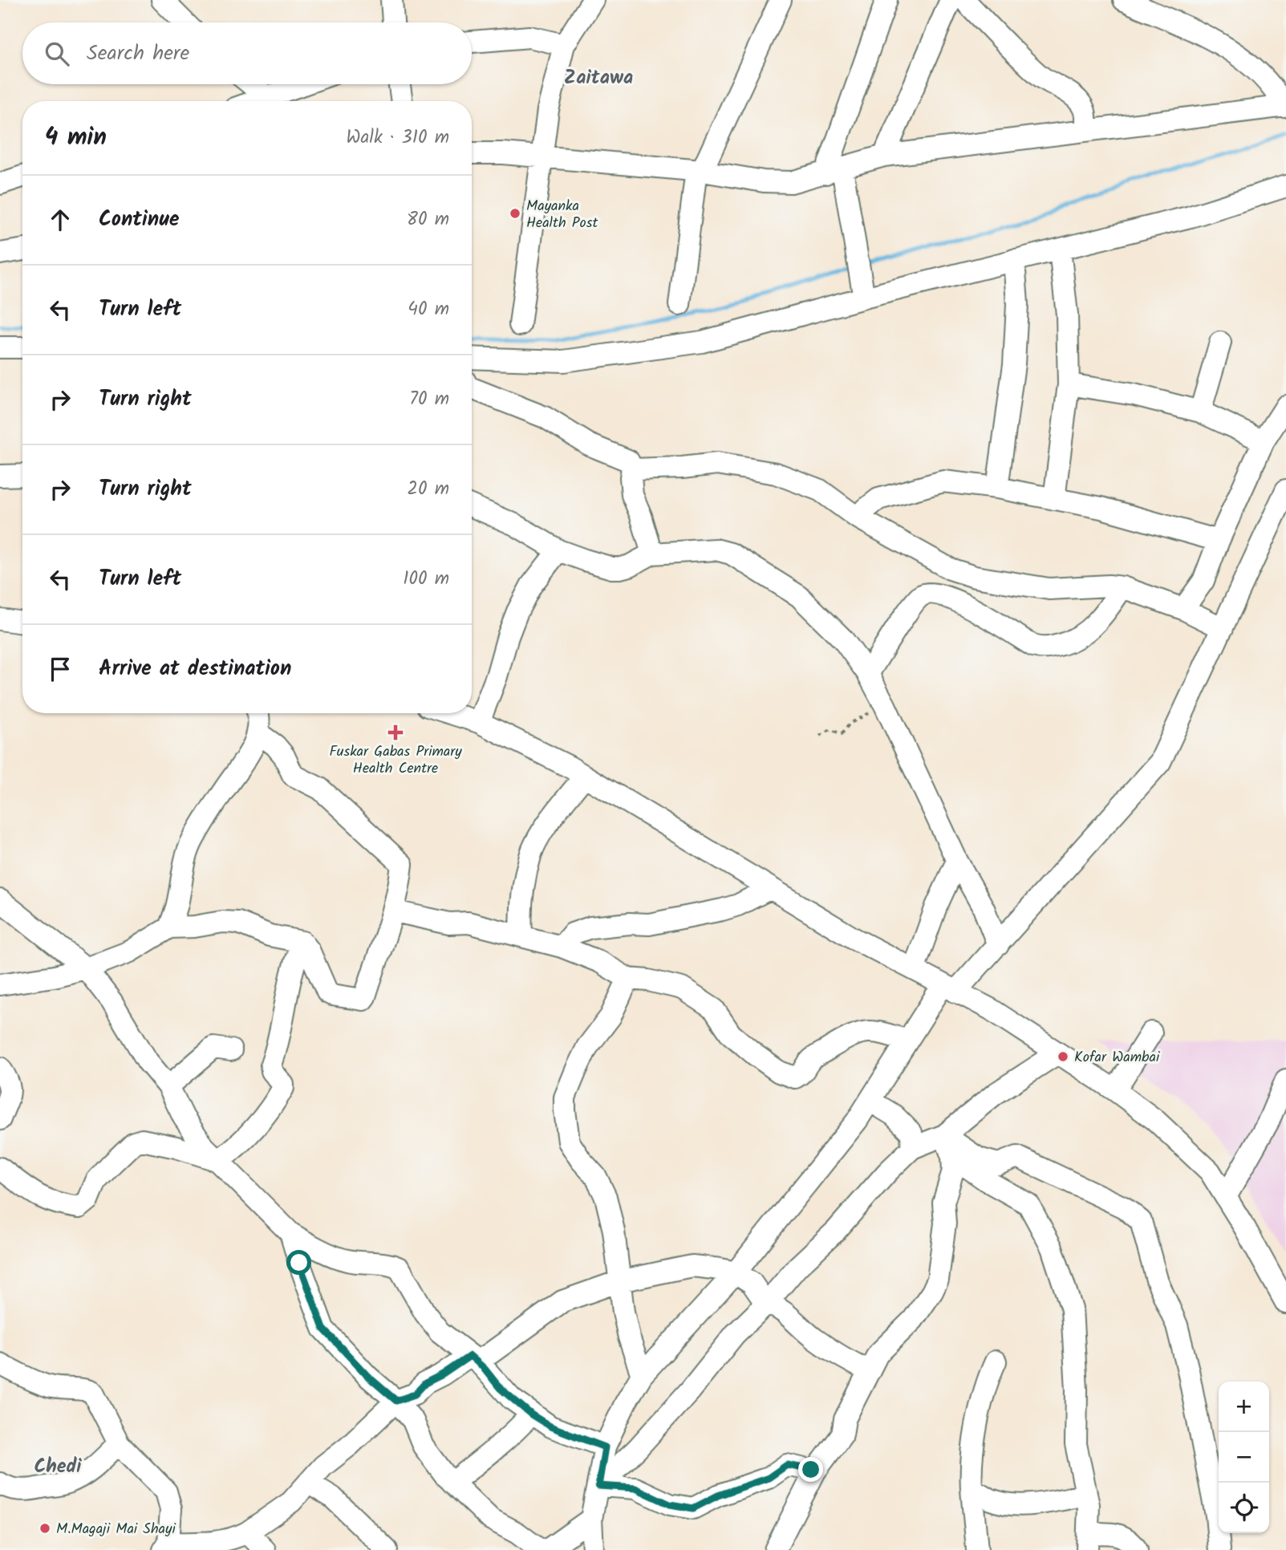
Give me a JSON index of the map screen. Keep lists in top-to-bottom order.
{
  "districts": ["Zaitawa", "Chedi"],
  "places": {
    "other": ["Mayanka Health Post", "Kofar Wambai", "M.Magaji Mai Shayi"],
    "health": ["Fuskar Gabas Primary Health Centre"]
  },
  "page": {
    "search": "Search here",
    "heading": ["4 min", "Walk · 310 m"],
    "list": [
      ["Continue", "80 m"],
      ["Turn left", "40 m"],
      ["Turn right", "70 m"],
      ["Turn right", "20 m"],
      ["Turn left", "100 m"],
      "Arrive at destination"
    ],
    "map_buttons": ["+", "−"]
  }
}
